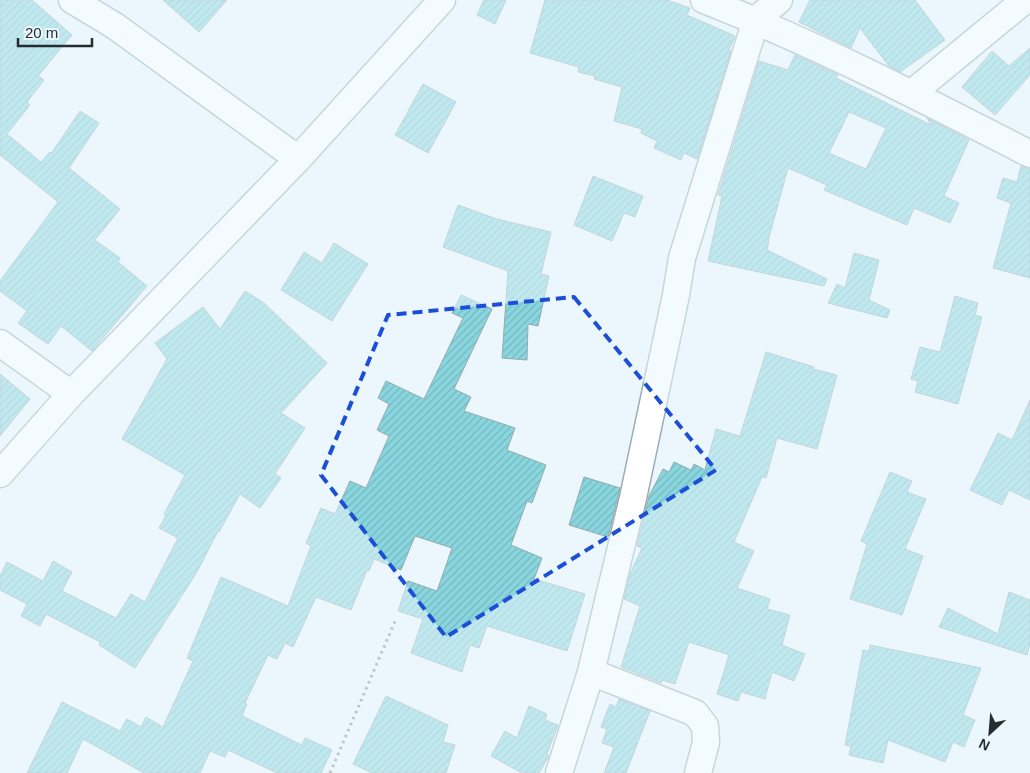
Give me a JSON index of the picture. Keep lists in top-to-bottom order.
{
  "scale_bar": "20 m",
  "north": "bottom left"
}
